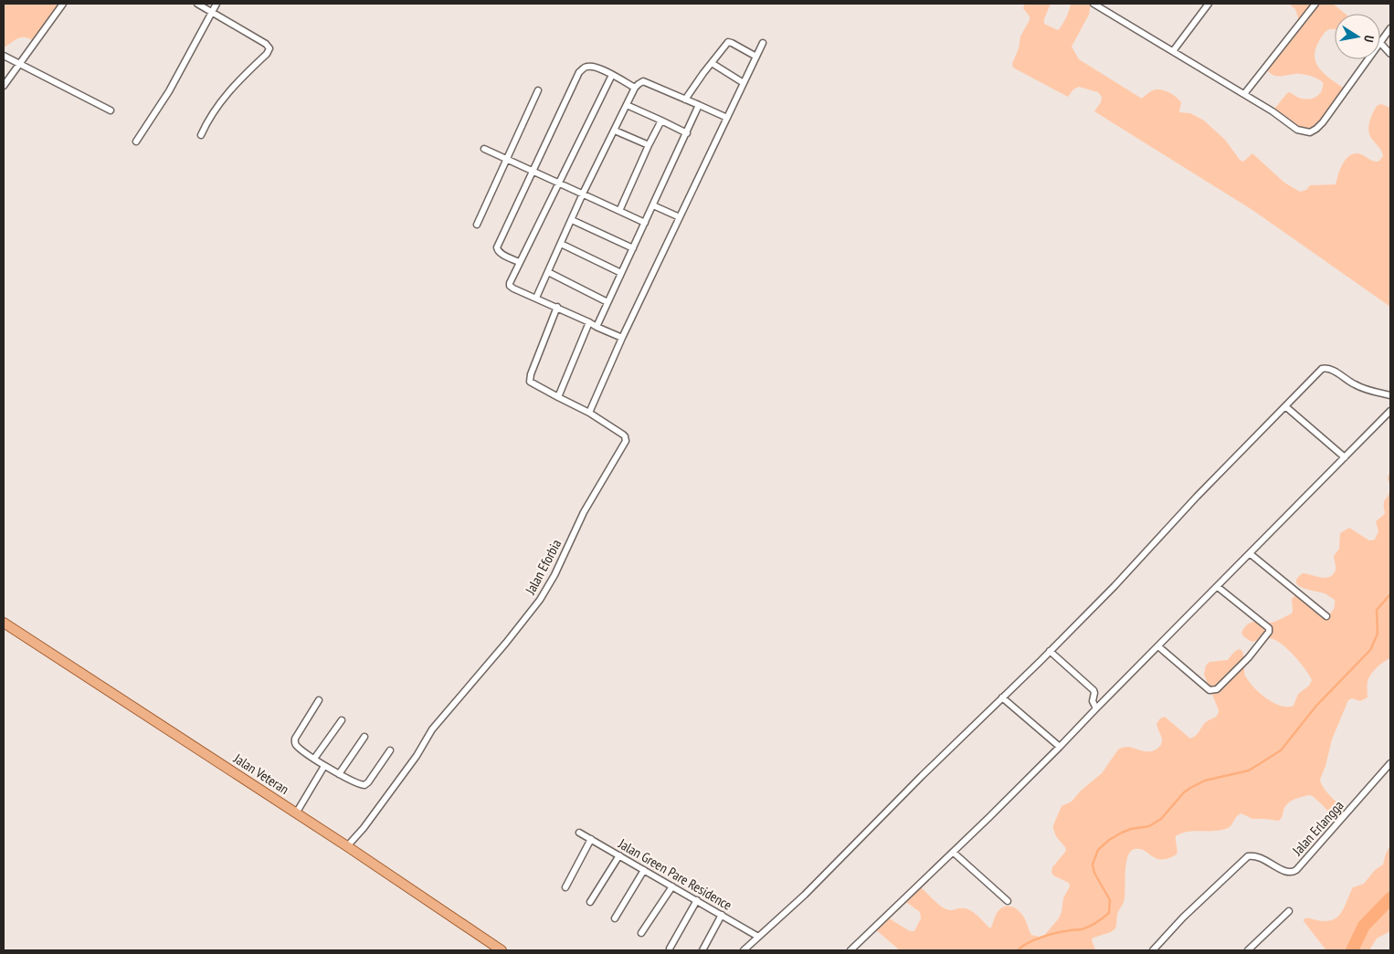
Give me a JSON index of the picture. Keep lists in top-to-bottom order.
{
  "streets": {
    "main road": ["Jalan Veteran"],
    "street": ["Jalan Eforbia", "Jalan Erlangga", "Jalan Green Pare Residence"]
  },
  "crossings": [
    ["Jalan Eforbia", "Jalan Veteran"]
  ],
  "north": "right"
}
